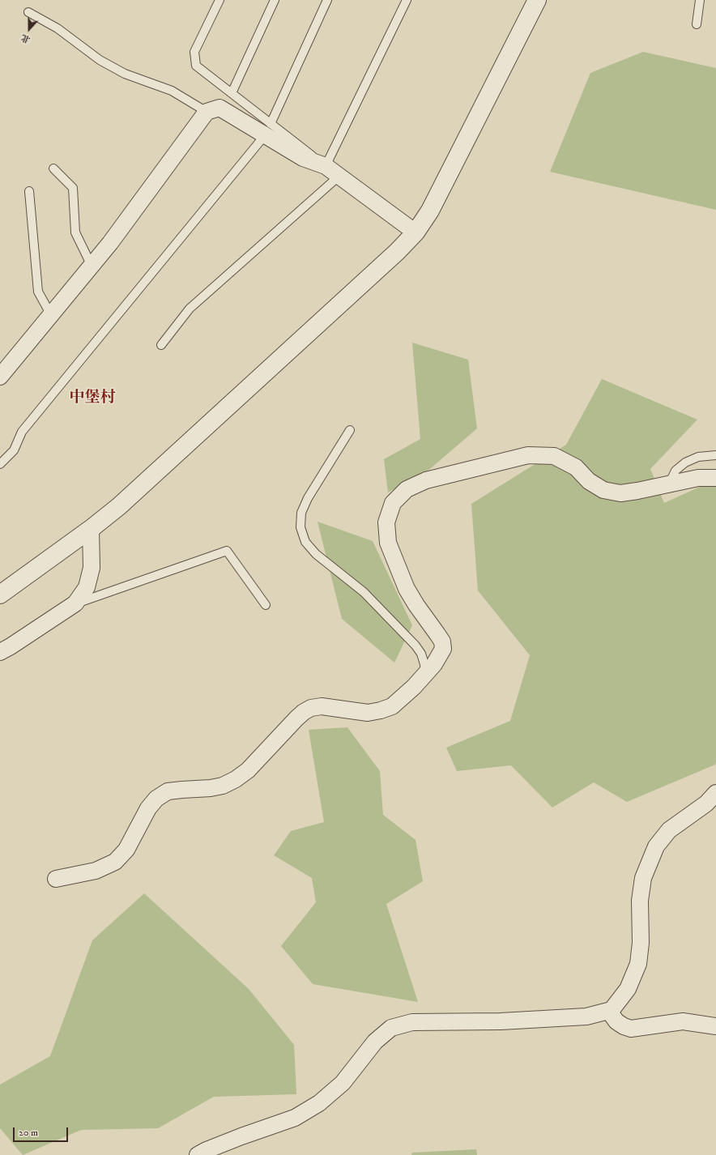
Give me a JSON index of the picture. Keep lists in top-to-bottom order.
{
  "districts": ["中堡村"],
  "scale_bar": "20 m",
  "north": "bottom"
}
